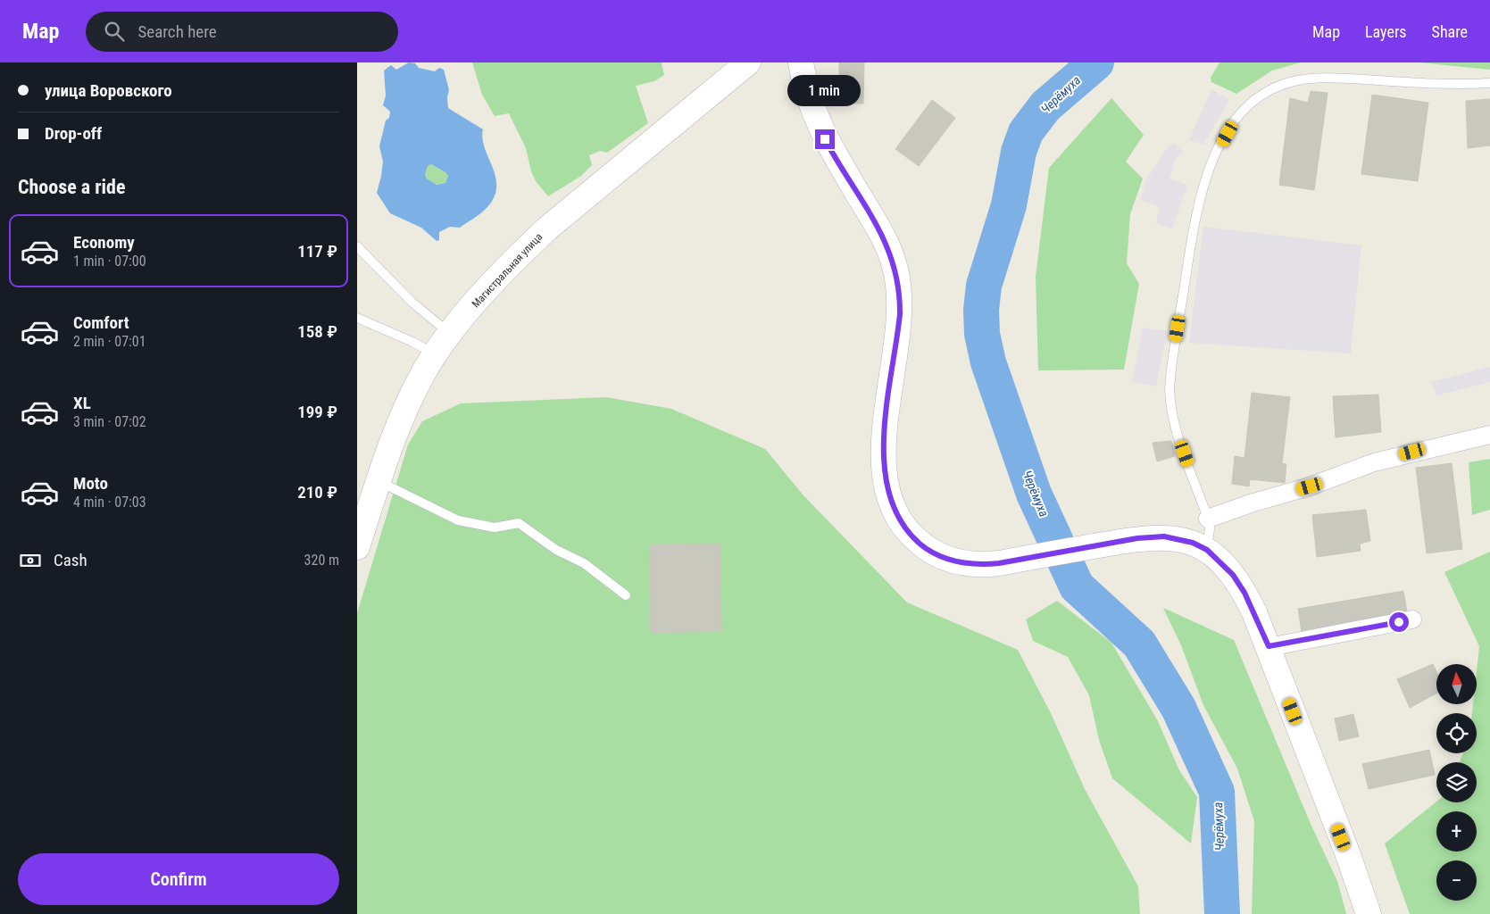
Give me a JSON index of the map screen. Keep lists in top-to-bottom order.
{
  "streets": {
    "main road": ["Магистральная улица"]
  },
  "water": ["Черёмуха"],
  "north": "top",
  "page": {
    "header": "Map",
    "search": "Search here",
    "nav": ["Map", "Layers", "Share"],
    "banner": ["улица Воровского", "Drop-off"],
    "bubble": "1 min",
    "heading": "Choose a ride",
    "list": [
      {
        "name": "Economy",
        "note": "1 min · 07:00",
        "value": "117 ₽"
      },
      {
        "name": "Comfort",
        "note": "2 min · 07:01",
        "value": "158 ₽"
      },
      {
        "name": "XL",
        "note": "3 min · 07:02",
        "value": "199 ₽"
      },
      {
        "name": "Moto",
        "note": "4 min · 07:03",
        "value": "210 ₽"
      }
    ],
    "pay": ["Cash", "320 m"],
    "map_buttons": ["+", "−"],
    "buttons": "Confirm"
  }
}
